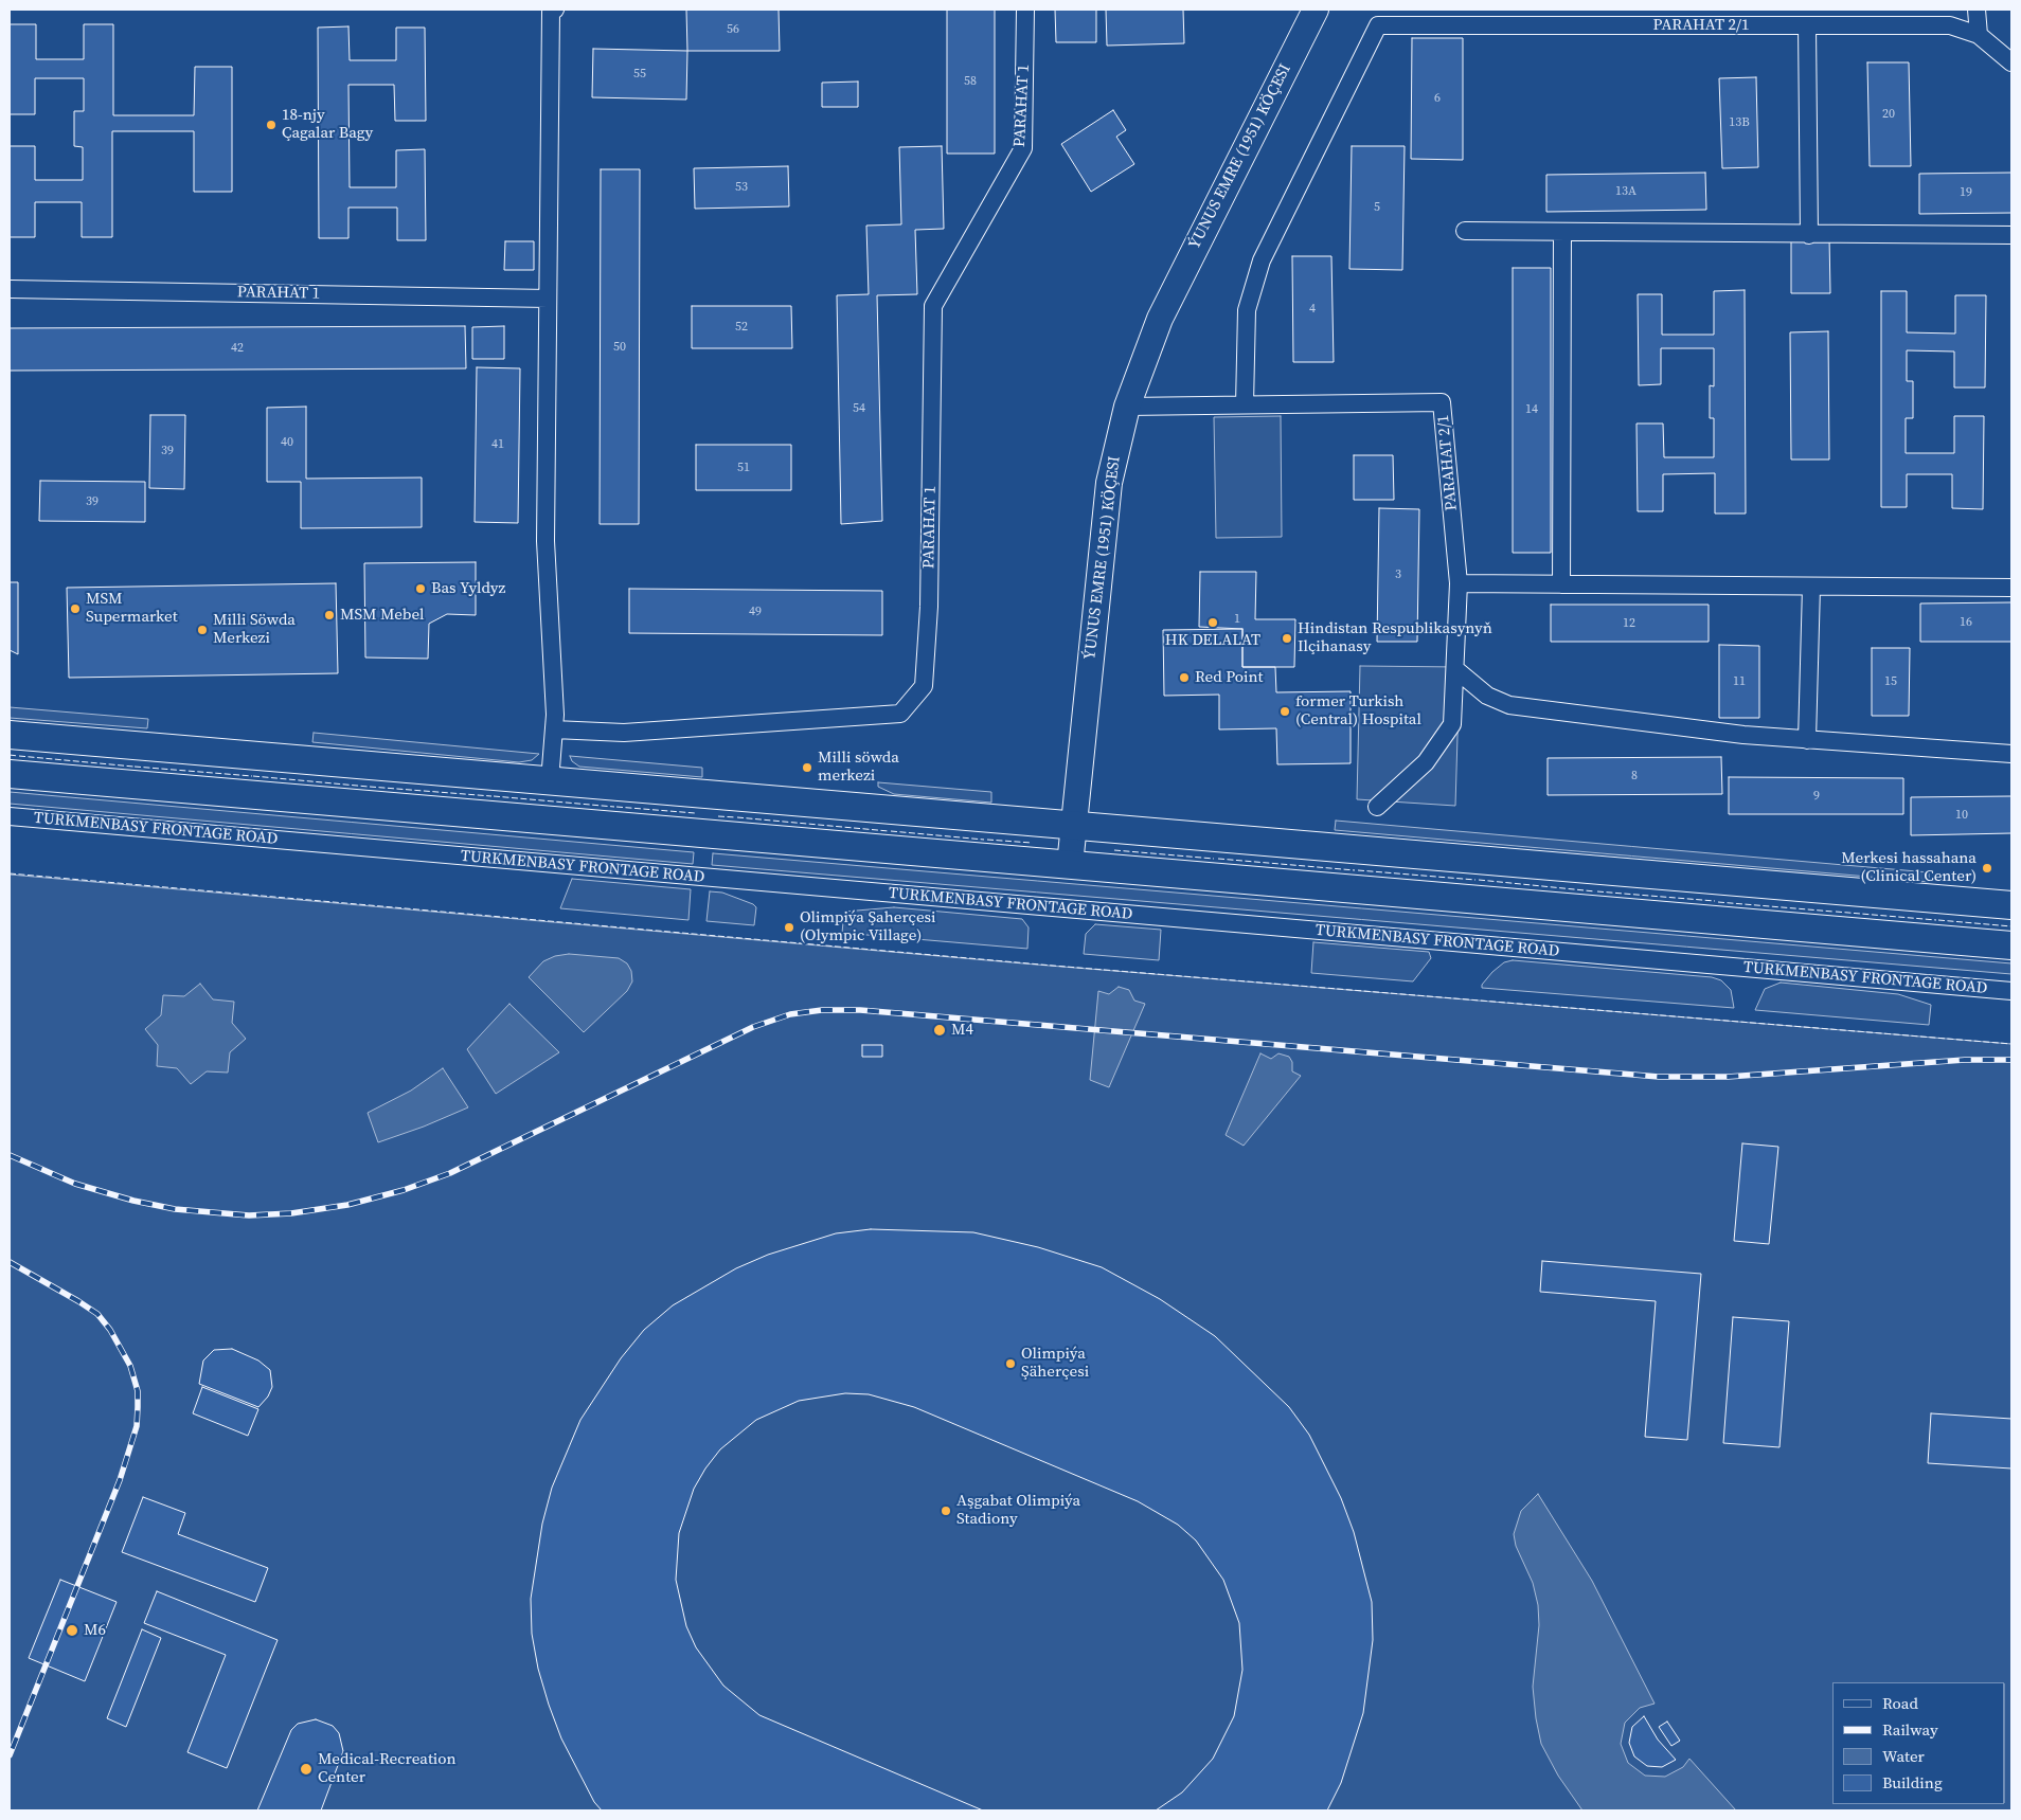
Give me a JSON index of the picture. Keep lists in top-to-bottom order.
{
  "streets": {
    "street": [
      "PARAHAT 2/1",
      "PARAHAT 1",
      "ÝUNUS EMRE (1951) KÖÇESI",
      "TURKMENBASY FRONTAGE ROAD"
    ]
  },
  "crossings": [
    ["PARAHAT 2/1", "ÝUNUS EMRE (1951) KÖÇESI"]
  ],
  "places": [
    "18-njy Çagalar Bagy",
    "Bas Yyldyz",
    "MSM Supermarket",
    "MSM Mebel",
    "HK DELALAT",
    "Milli Söwda Merkezi",
    "Hindistan Respublikasynyň Ilçihanasy",
    "Red Point",
    "former Turkish (Central) Hospital",
    "Milli söwda merkezi",
    "Merkesi hassahana (Clinical Center)",
    "Olimpiýa Şaherçesi (Olympic Village)",
    "M4",
    "Olimpiýa Şäherçesi",
    "Aşgabat Olimpiýa Stadiony",
    "M6",
    "Medical-Recreation Center"
  ],
  "house_numbers": [
    "56",
    "55",
    "58",
    "6",
    "20",
    "13B",
    "53",
    "13A",
    "19",
    "5",
    "4",
    "52",
    "50",
    "42",
    "54",
    "14",
    "40",
    "41",
    "39",
    "51",
    "39",
    "3",
    "49",
    "1",
    "16",
    "12",
    "11",
    "15",
    "8",
    "9",
    "10"
  ],
  "legend": [
    "Road",
    "Railway",
    "Water",
    "Building"
  ]
}
